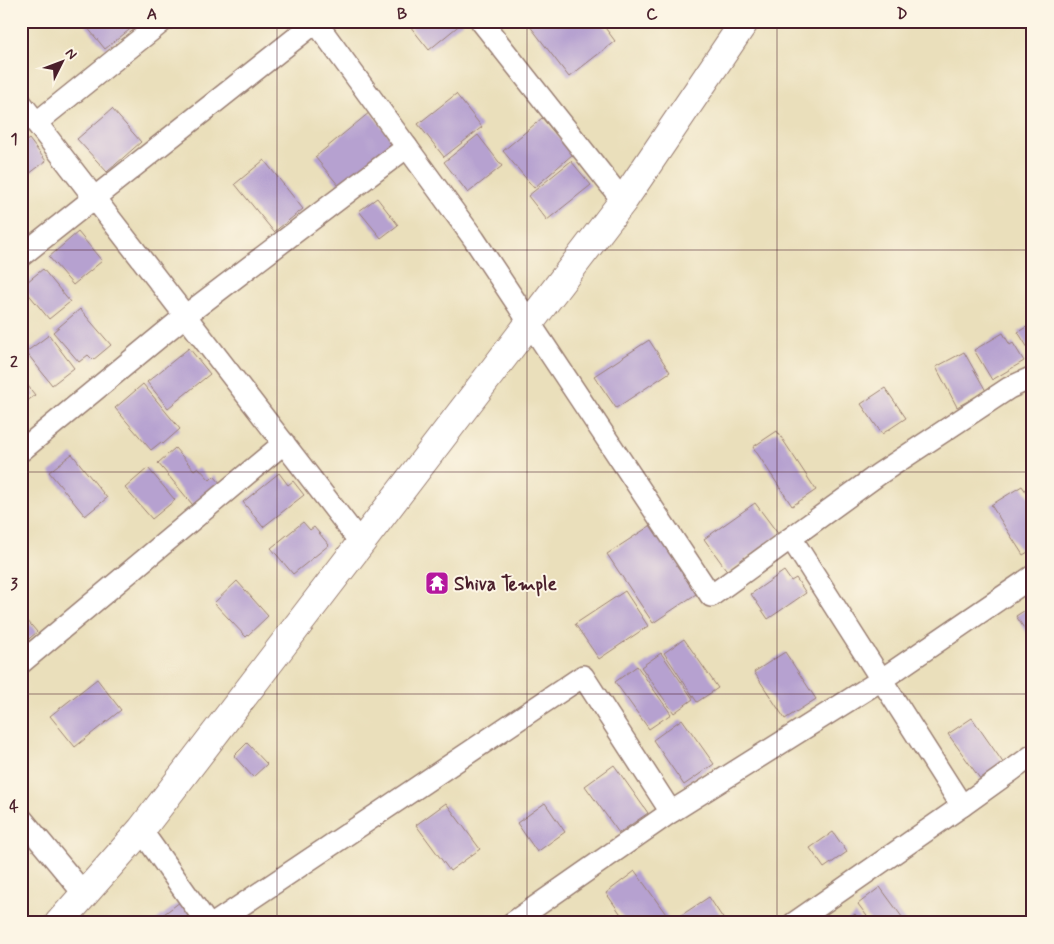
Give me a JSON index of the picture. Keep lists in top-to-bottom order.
{
  "places": {
    "temple": ["Shiva Temple"]
  },
  "north": "top right",
  "grid": {
    "columns": [
      "A",
      "B",
      "C",
      "D"
    ],
    "rows": [
      "1",
      "2",
      "3",
      "4"
    ]
  }
}
